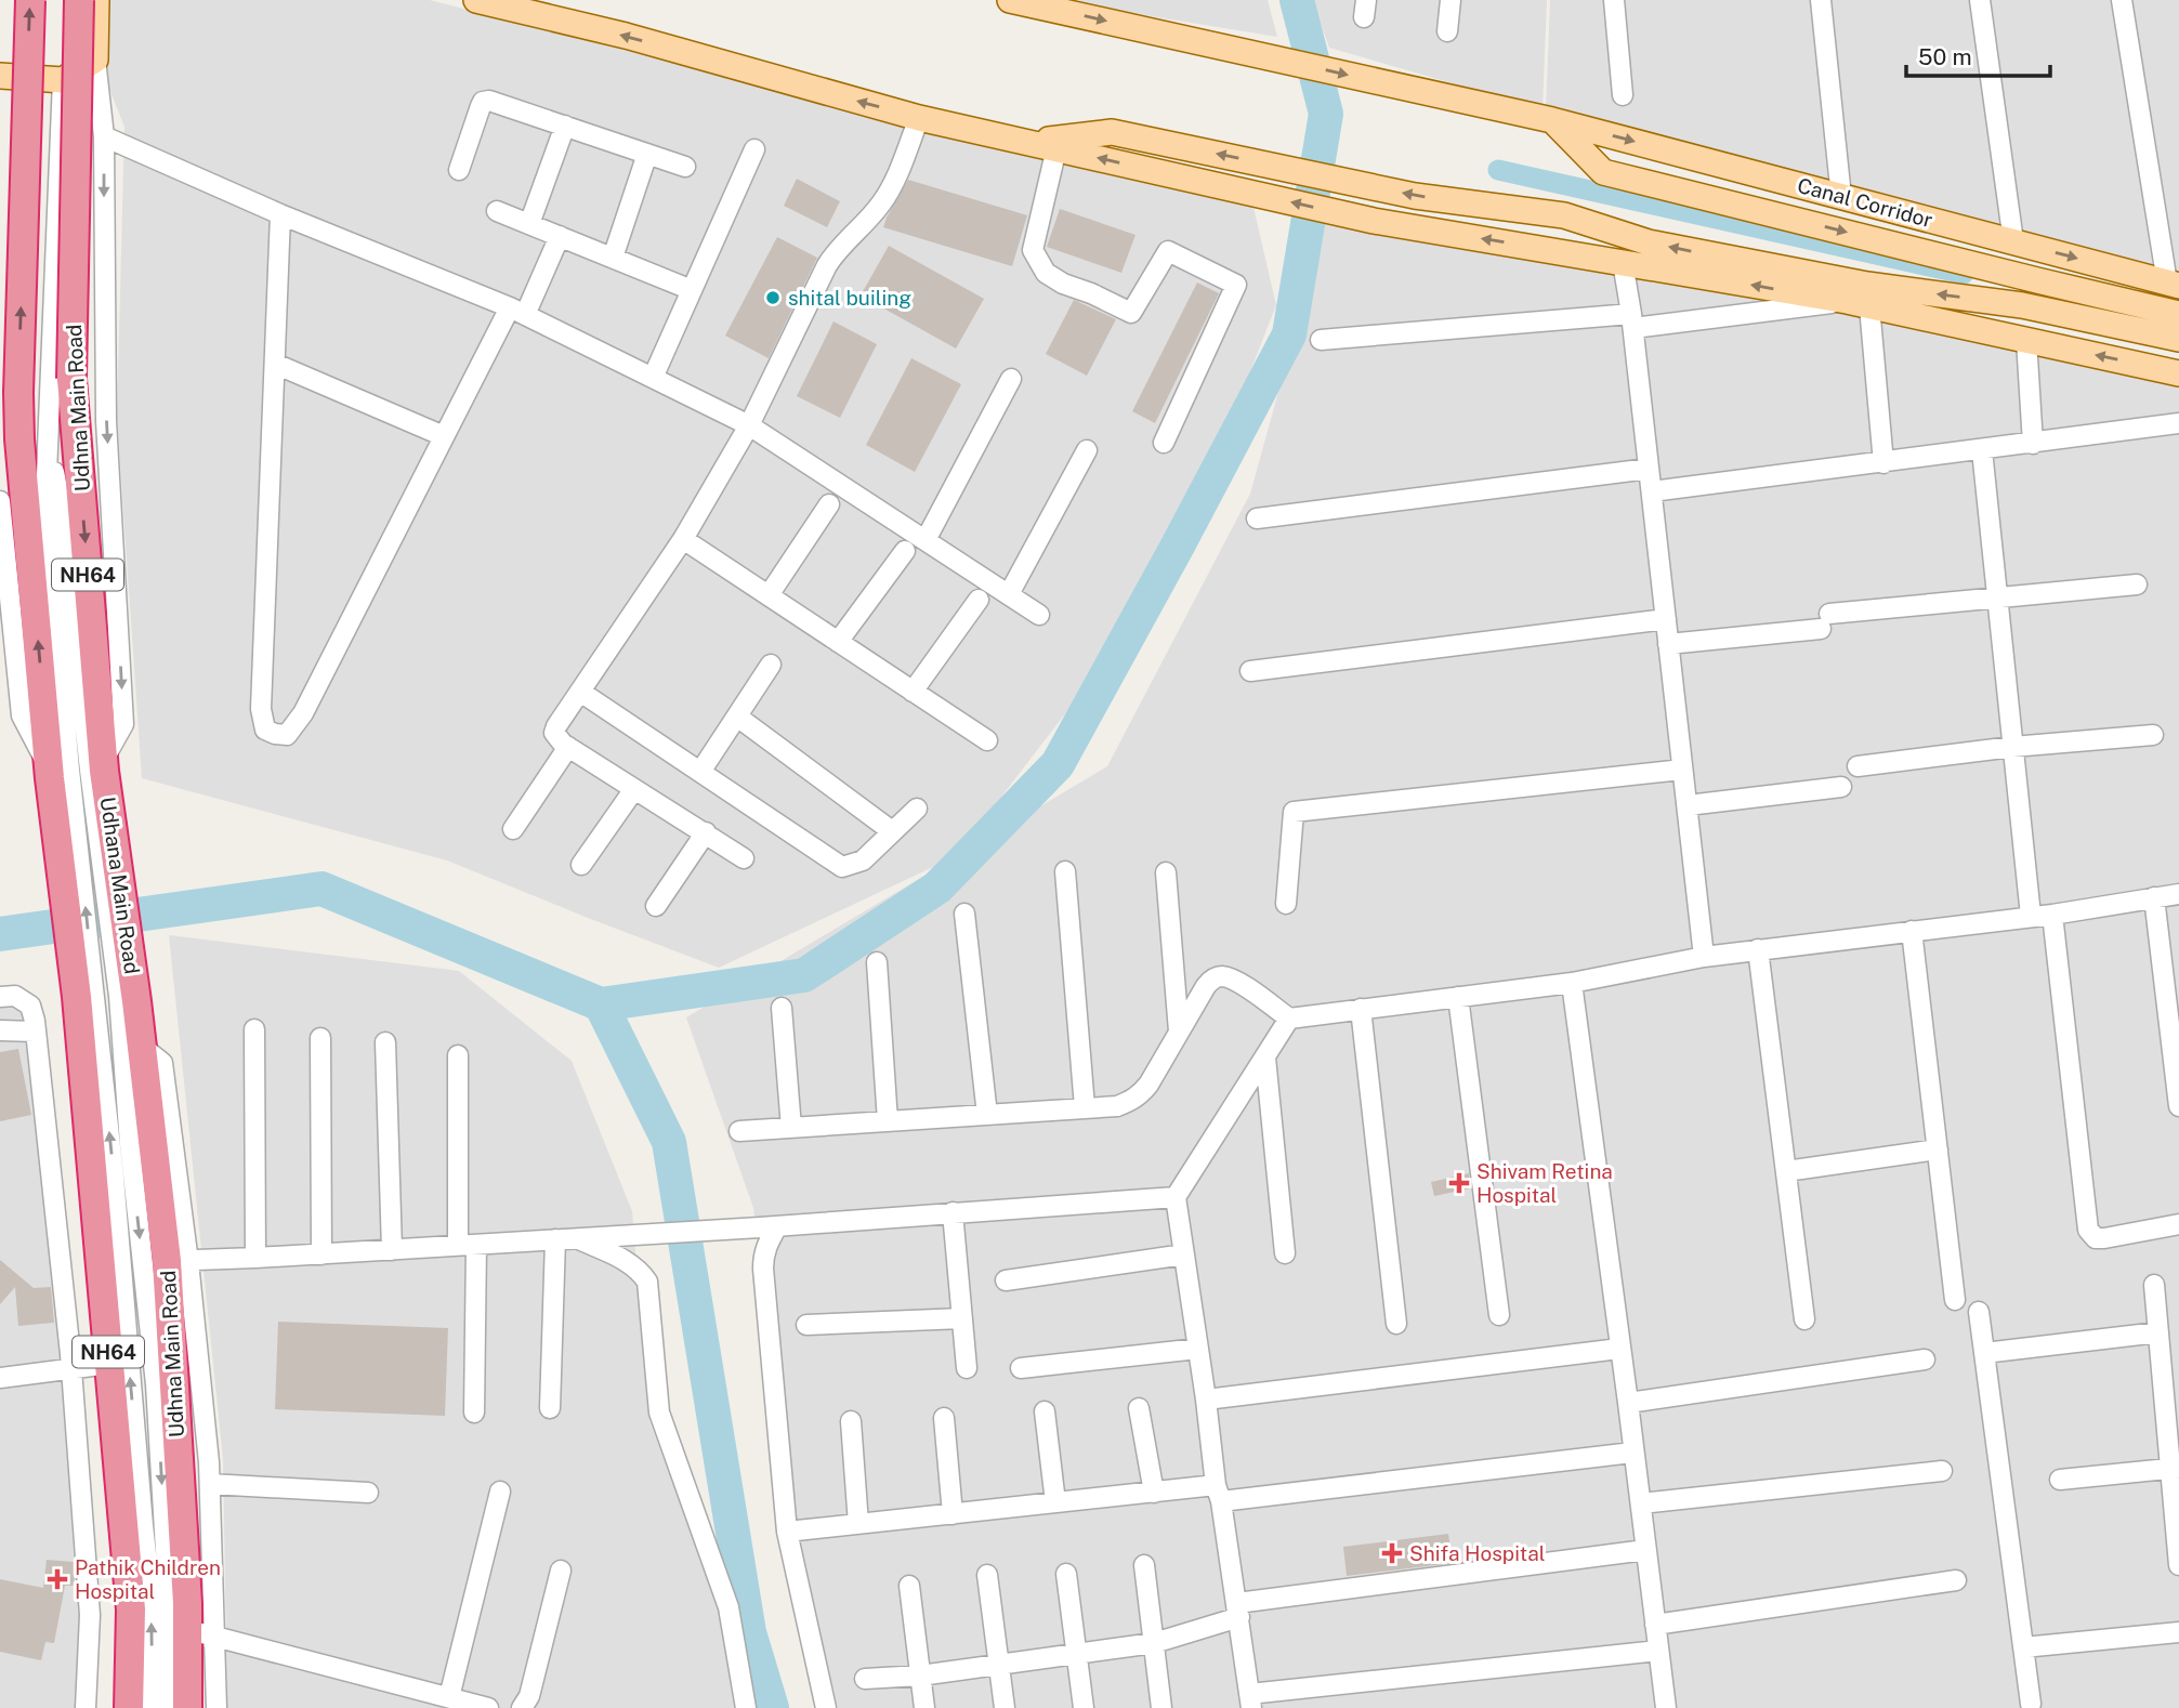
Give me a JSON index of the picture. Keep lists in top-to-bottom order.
{
  "streets": {
    "highway": ["Udhna Main Road", "NH64", "Udhana Main Road"],
    "main road": ["Canal Corridor"]
  },
  "crossings": [
    ["Udhna Main Road", "Udhana Main Road"]
  ],
  "places": {
    "other": ["shital builing"],
    "health": ["Shivam Retina Hospital", "Shifa Hospital", "Pathik Children Hospital"]
  },
  "scale_bar": "50 m"
}
